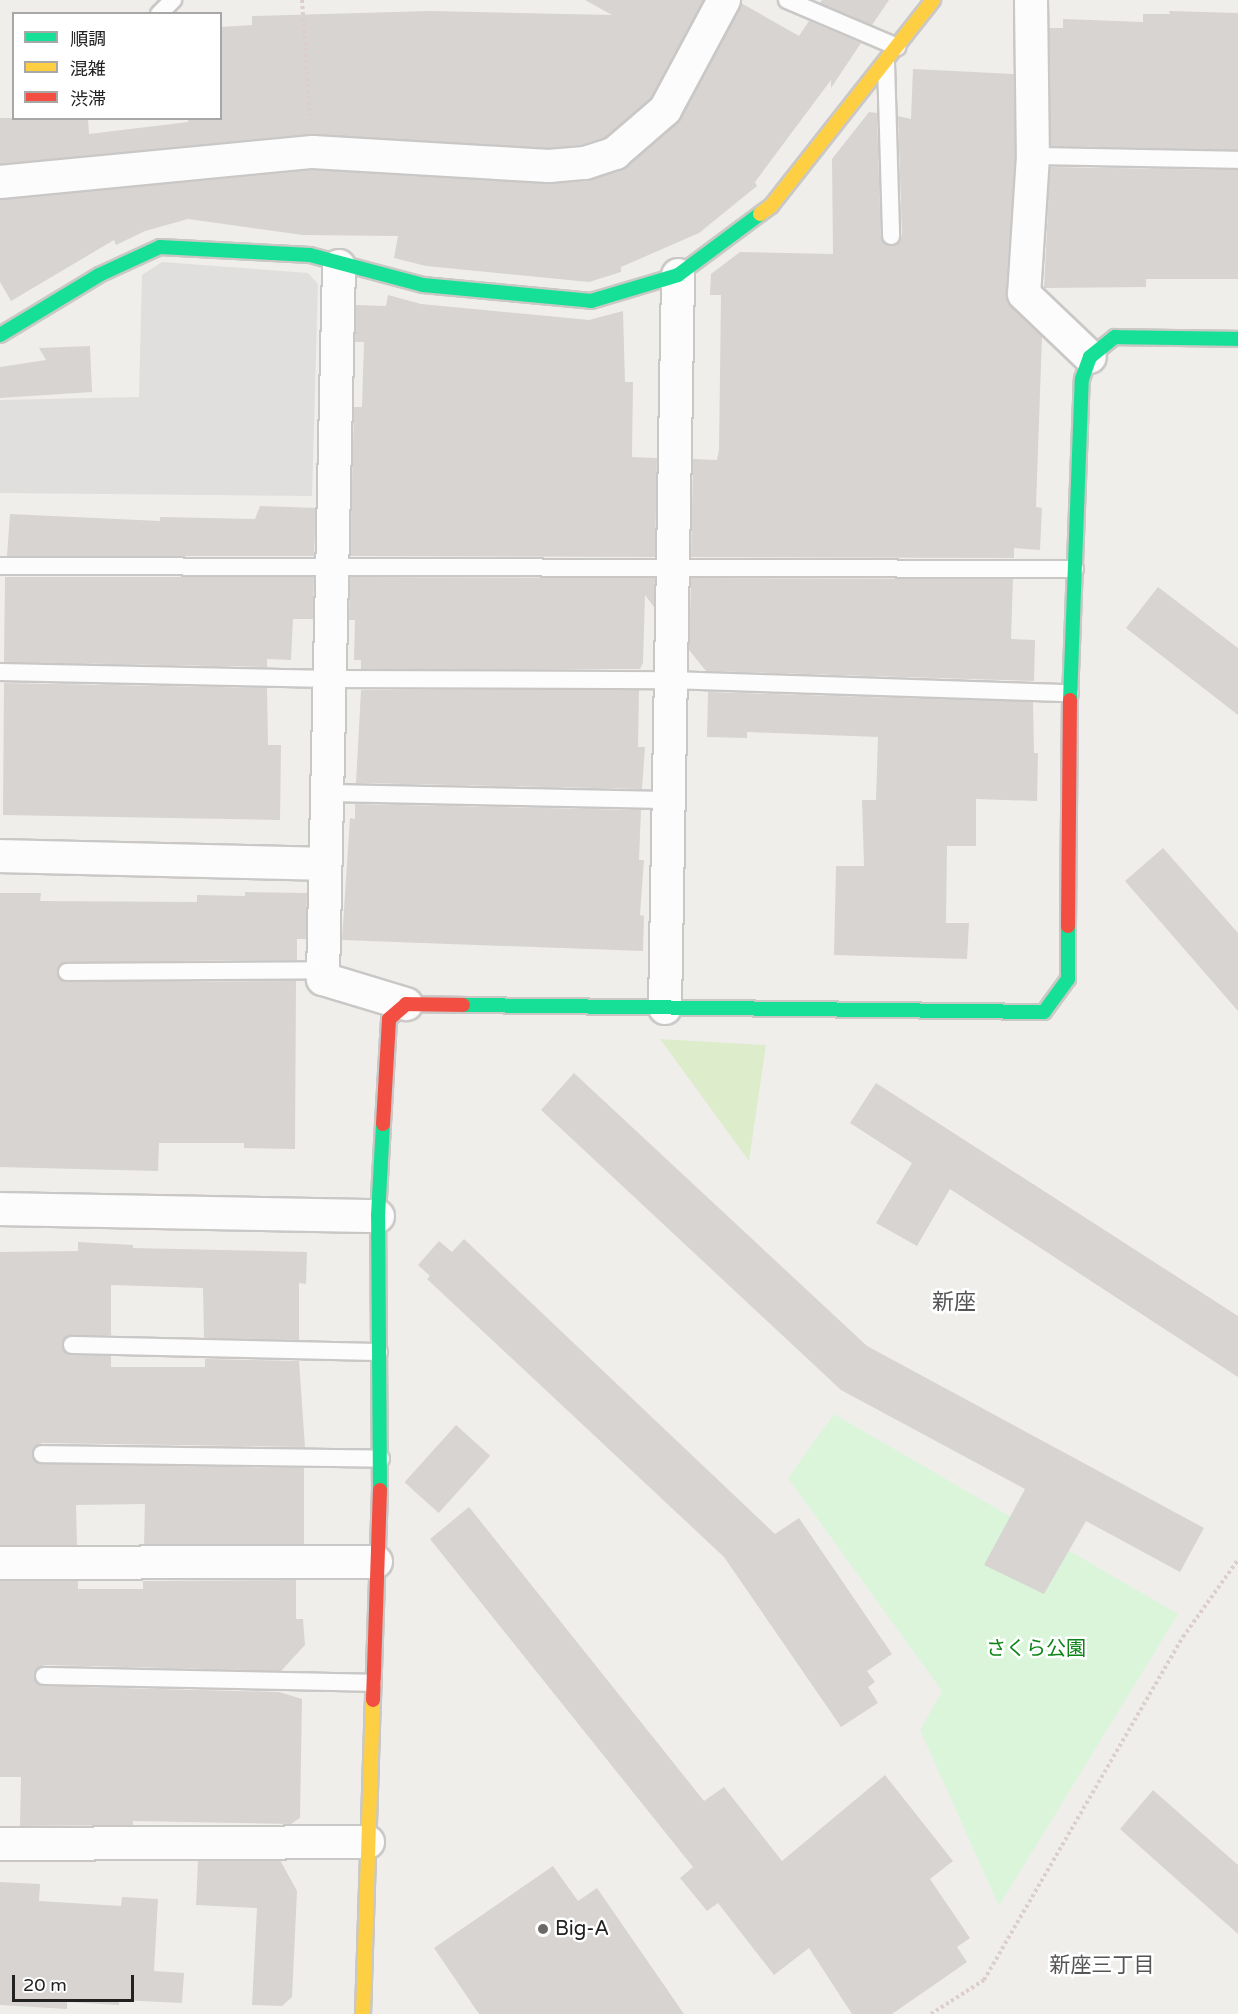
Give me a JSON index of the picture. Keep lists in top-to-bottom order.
{
  "districts": ["新座", "新座三丁目"],
  "parks": ["さくら公園"],
  "places": ["Big-A"],
  "legend": ["順調", "混雑", "渋滞"],
  "scale_bar": "20 m"
}
